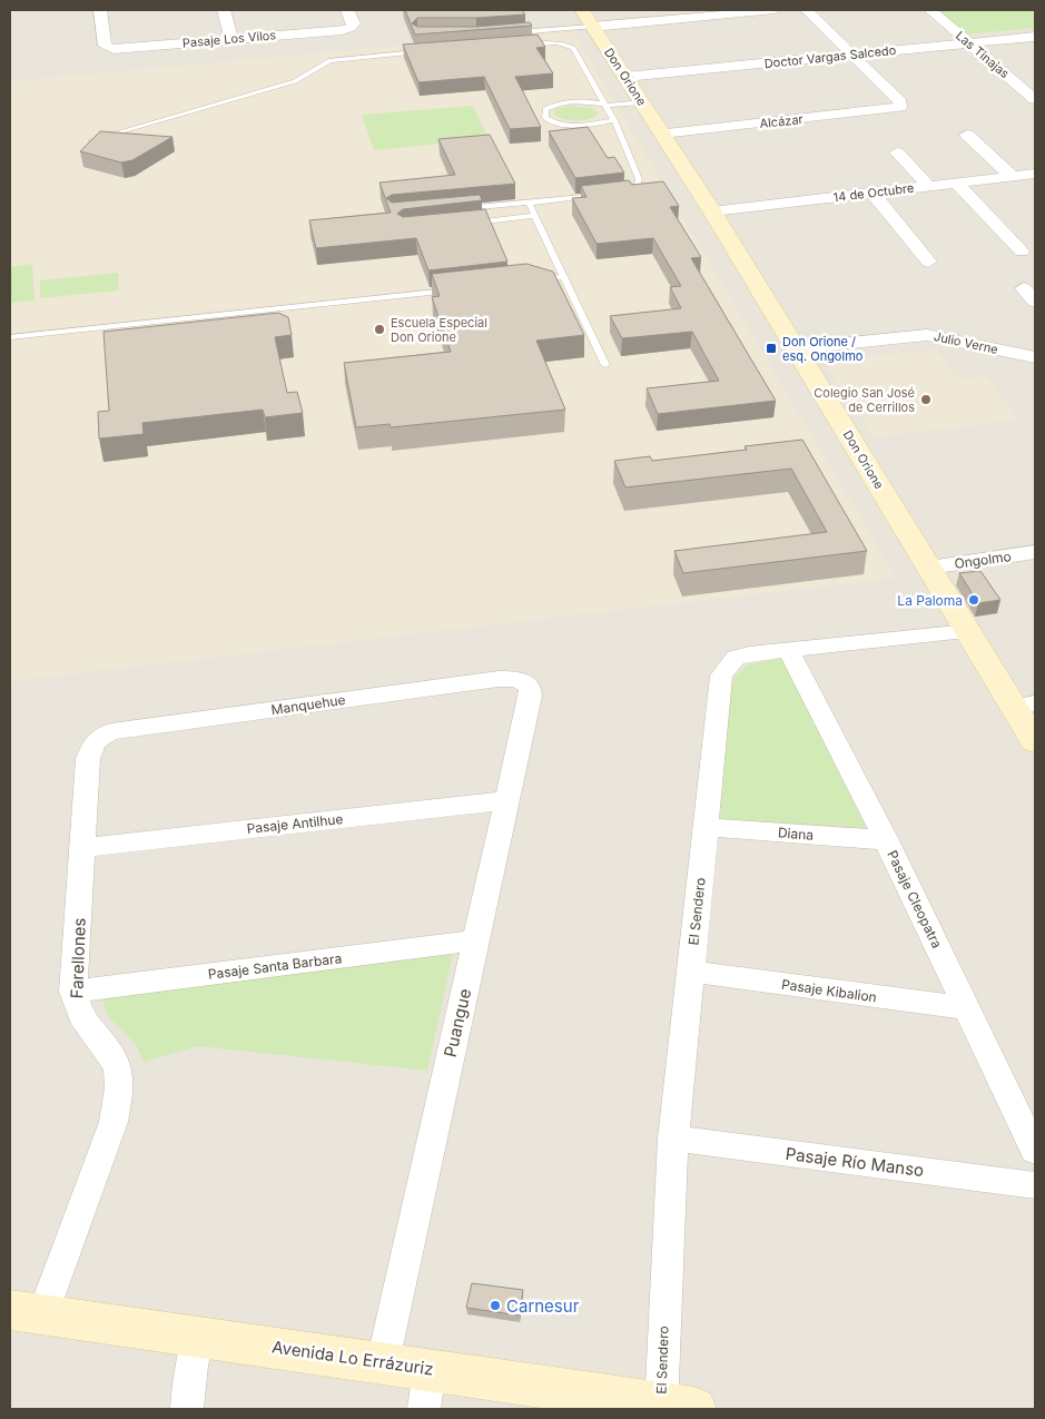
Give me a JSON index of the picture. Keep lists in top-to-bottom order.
{
  "streets": {
    "street": [
      "Pasaje Los Vilos",
      "Las Tinajas",
      "Doctor Vargas Salcedo",
      "Don Orione",
      "Alcázar",
      "14 de Octubre",
      "Julio Verne",
      "Ongolmo",
      "Manquehue",
      "Pasaje Antilhue",
      "Diana",
      "Pasaje Cleopatra",
      "El Sendero",
      "Farellones",
      "Pasaje Santa Barbara",
      "Pasaje Kibalion",
      "Puangue",
      "Pasaje Río Manso",
      "Avenida Lo Errázuriz"
    ]
  },
  "crossings": [
    ["Las Tinajas", "Doctor Vargas Salcedo"],
    ["Doctor Vargas Salcedo", "Don Orione"],
    ["Doctor Vargas Salcedo", "Alcázar"],
    ["Don Orione", "Alcázar"],
    ["Don Orione", "14 de Octubre"],
    ["Don Orione", "Julio Verne"],
    ["Don Orione", "Ongolmo"],
    ["Don Orione", "El Sendero"],
    ["Manquehue", "Farellones"],
    ["Manquehue", "Puangue"],
    ["Pasaje Antilhue", "Farellones"],
    ["Pasaje Antilhue", "Puangue"],
    ["Diana", "Pasaje Cleopatra"],
    ["Diana", "El Sendero"],
    ["Pasaje Cleopatra", "El Sendero"],
    ["Pasaje Cleopatra", "Pasaje Kibalion"],
    ["El Sendero", "Pasaje Kibalion"],
    ["El Sendero", "Pasaje Río Manso"],
    ["El Sendero", "Avenida Lo Errázuriz"],
    ["Farellones", "Pasaje Santa Barbara"],
    ["Farellones", "Avenida Lo Errázuriz"],
    ["Pasaje Santa Barbara", "Puangue"],
    ["Puangue", "Avenida Lo Errázuriz"]
  ],
  "places": {
    "other": [
      "Escuela Especial Don Orione",
      "Colegio San José de Cerrillos",
      "La Paloma",
      "Carnesur"
    ],
    "transit": ["Don Orione / esq. Ongolmo"]
  }
}
